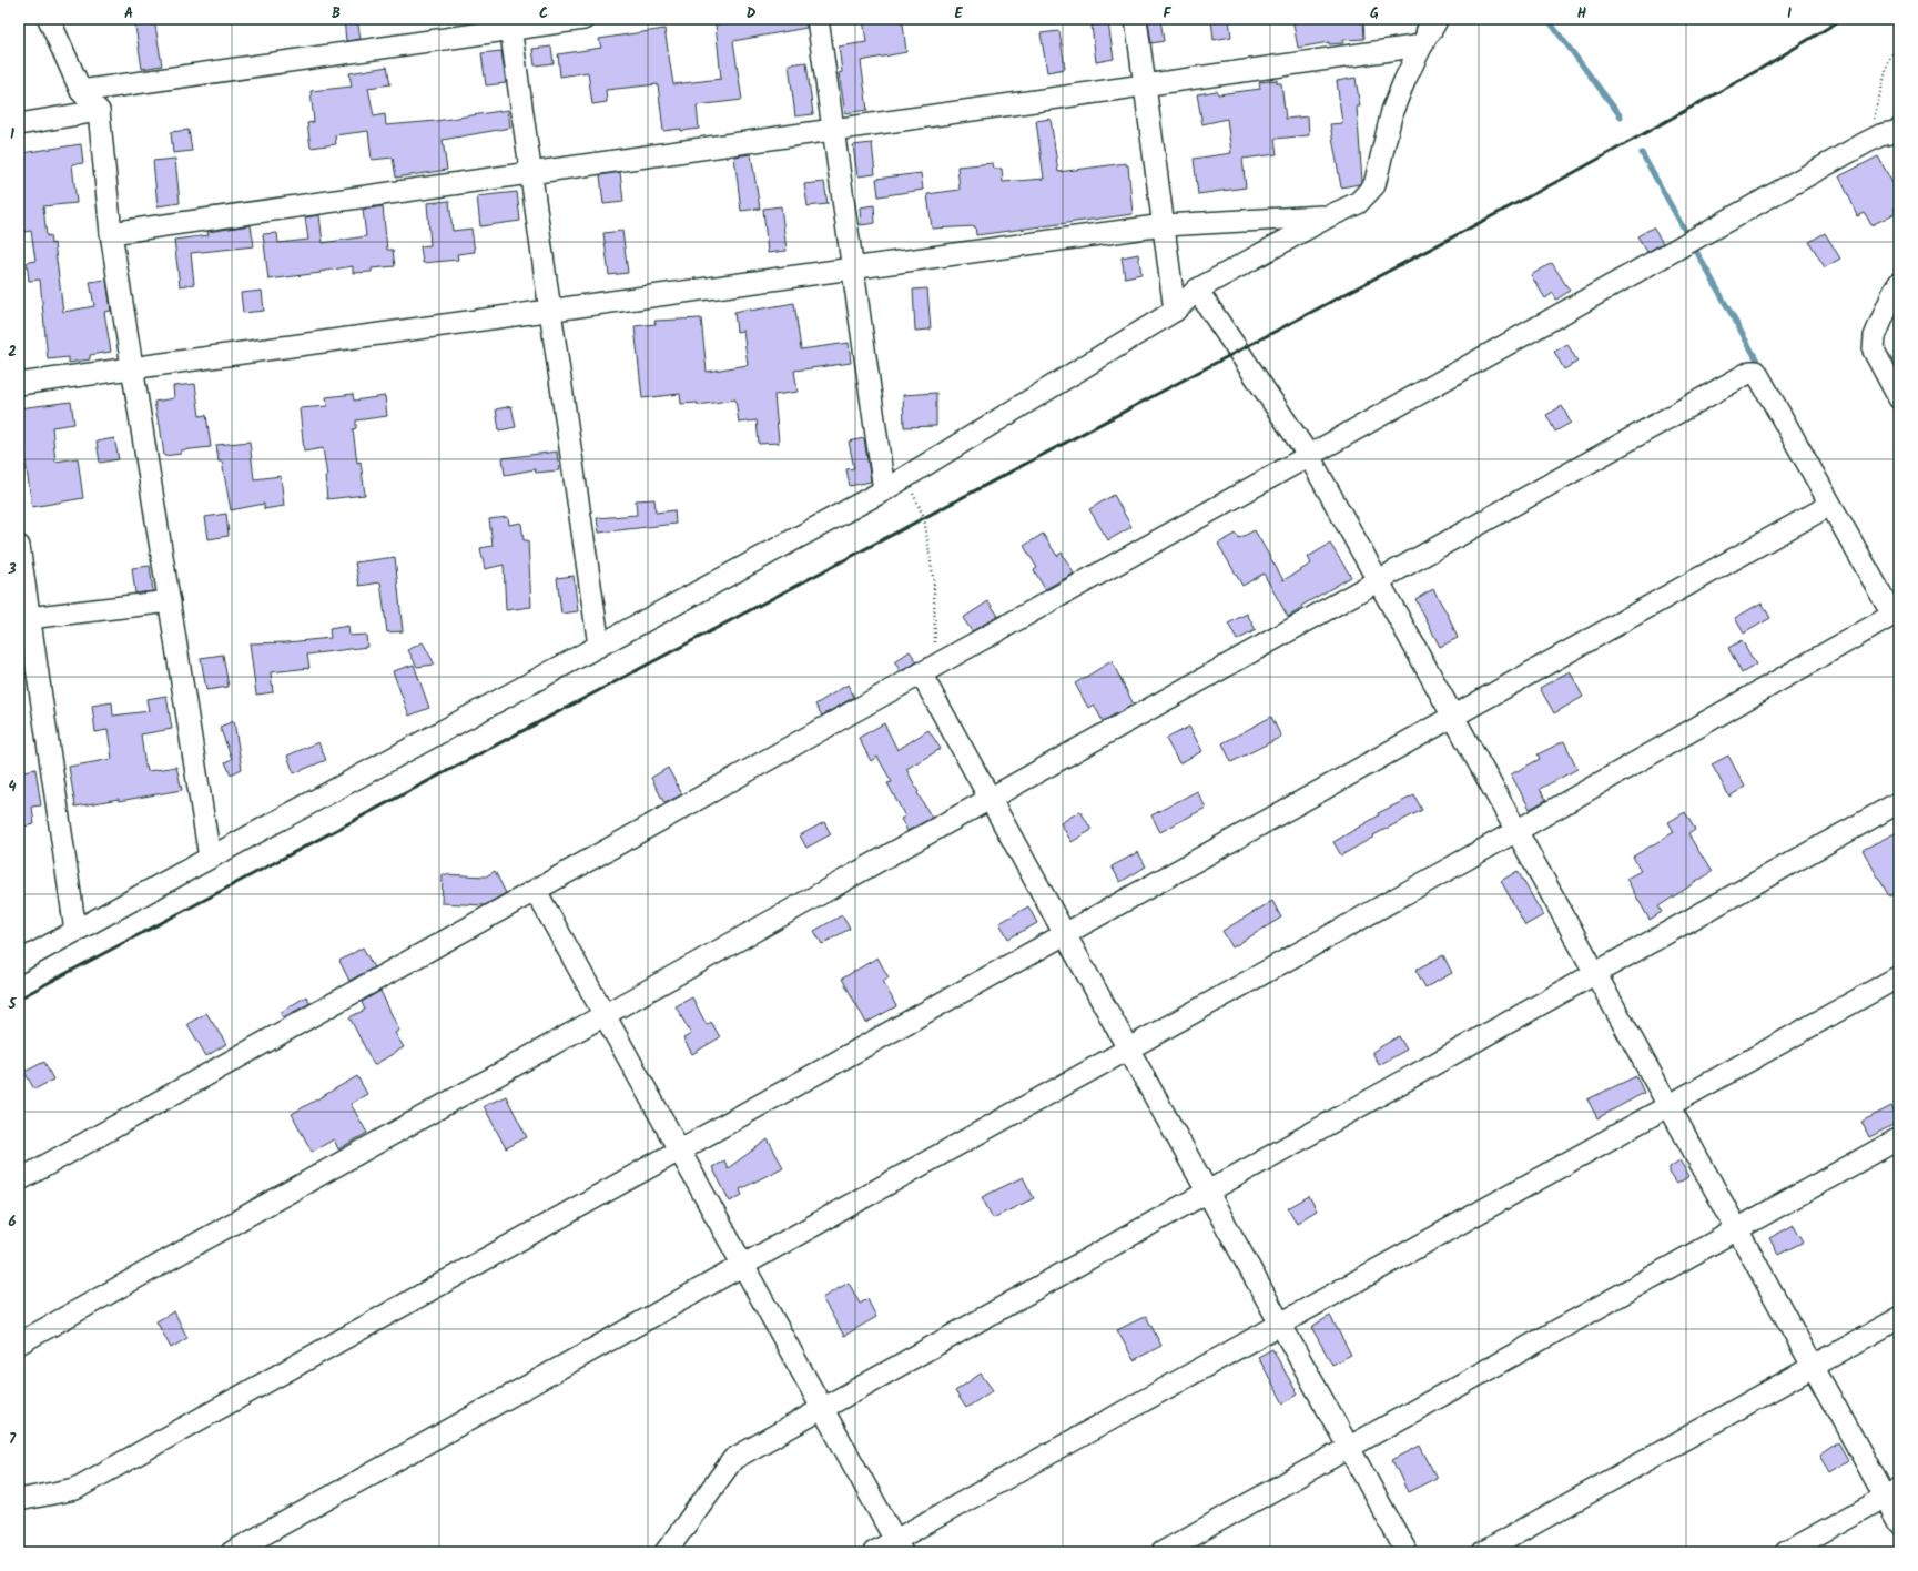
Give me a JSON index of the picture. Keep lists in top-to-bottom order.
{
  "grid": {
    "columns": [
      "A",
      "B",
      "C",
      "D",
      "E",
      "F",
      "G",
      "H",
      "I"
    ],
    "rows": [
      "1",
      "2",
      "3",
      "4",
      "5",
      "6",
      "7"
    ]
  }
}
